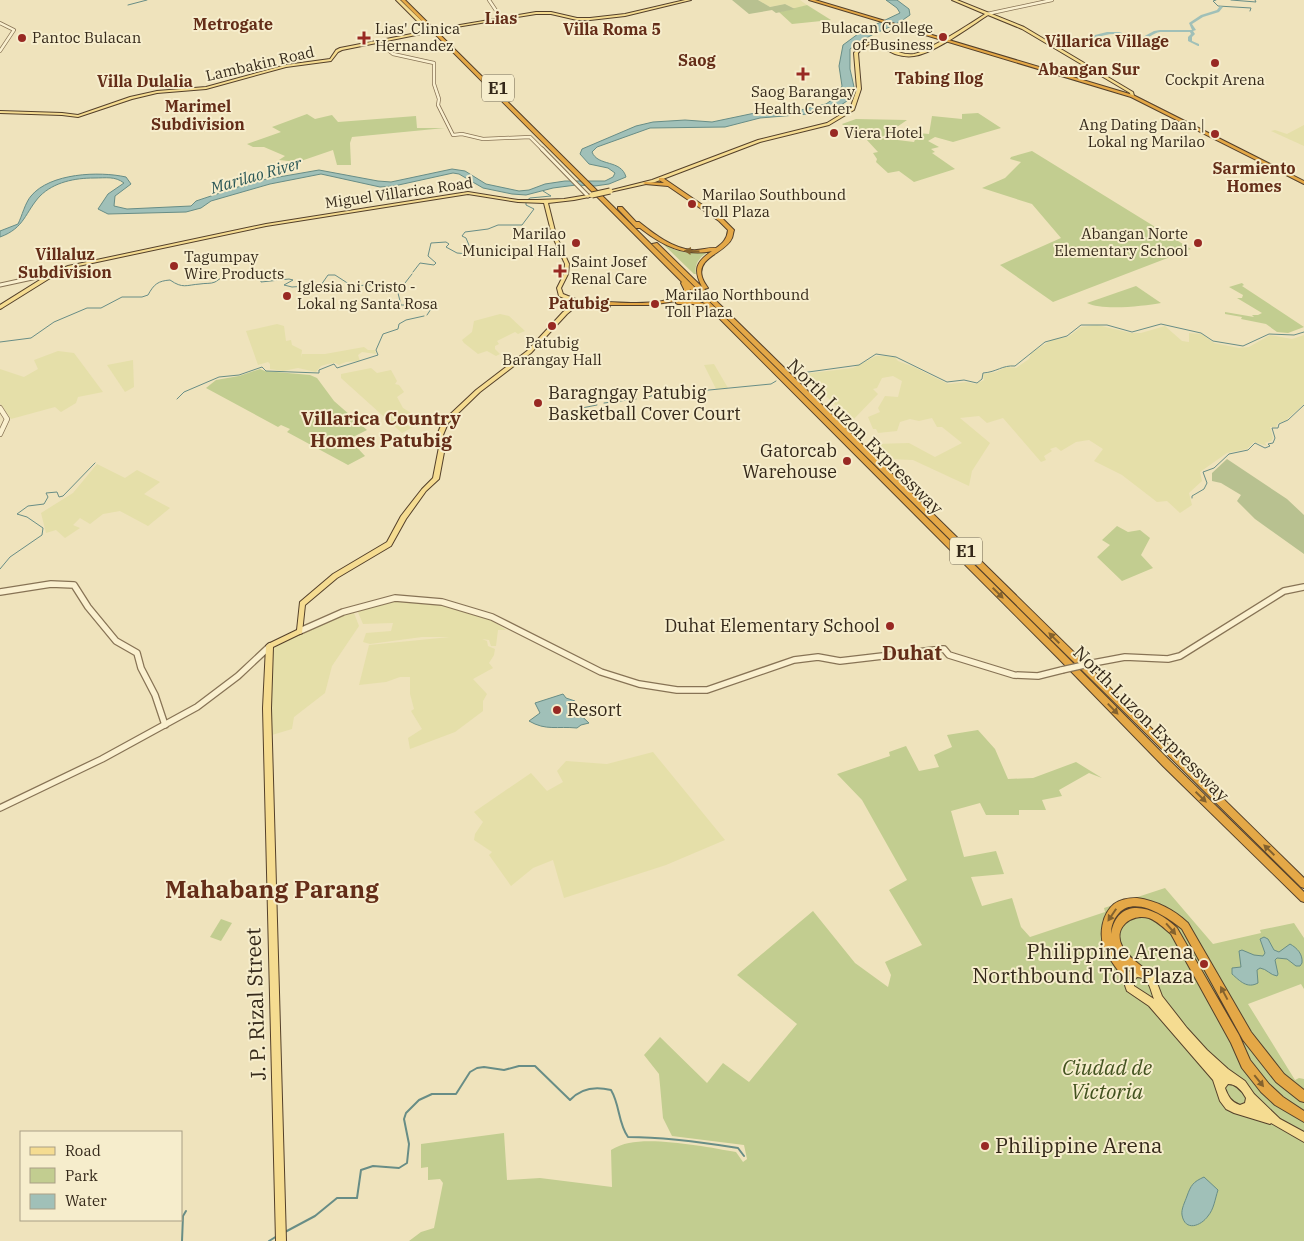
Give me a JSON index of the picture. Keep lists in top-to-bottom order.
{
  "streets": {
    "highway": ["E1", "North Luzon Expressway"],
    "main road": ["Lambakin Road", "Miguel Villarica Road", "J. P. Rizal Street"]
  },
  "crossings": [
    ["Miguel Villarica Road", "North Luzon Expressway"]
  ],
  "districts": [
    "Lias",
    "Metrogate",
    "Villa Roma 5",
    "Villarica Village",
    "Saog",
    "Abangan Sur",
    "Tabing Ilog",
    "Villa Dulalia",
    "Marimel Subdivision",
    "Sarmiento Homes",
    "Villaluz Subdivision",
    "Patubig",
    "Villarica Country Homes Patubig",
    "Duhat",
    "Mahabang Parang"
  ],
  "water": ["Marilao River"],
  "parks": ["Ciudad de Victoria"],
  "places": {
    "other": [
      "Bulacan College of Business",
      "Pantoc Bulacan",
      "Cockpit Arena",
      "Viera Hotel",
      "Ang Dating Daan | Lokal ng Marilao",
      "Marilao Southbound Toll Plaza",
      "Marilao Municipal Hall",
      "Abangan Norte Elementary School",
      "Tagumpay Wire Products",
      "Iglesia ni Cristo - Lokal ng Santa Rosa",
      "Marilao Northbound Toll Plaza",
      "Patubig Barangay Hall",
      "Baragngay Patubig Basketball Cover Court",
      "Gatorcab Warehouse",
      "Duhat Elementary School",
      "Resort",
      "Philippine Arena Northbound Toll Plaza",
      "Philippine Arena"
    ],
    "health": ["Lias' Clinica Hernandez", "Saog Barangay Health Center", "Saint Josef Renal Care"]
  },
  "legend": ["Road", "Park", "Water"]
}
